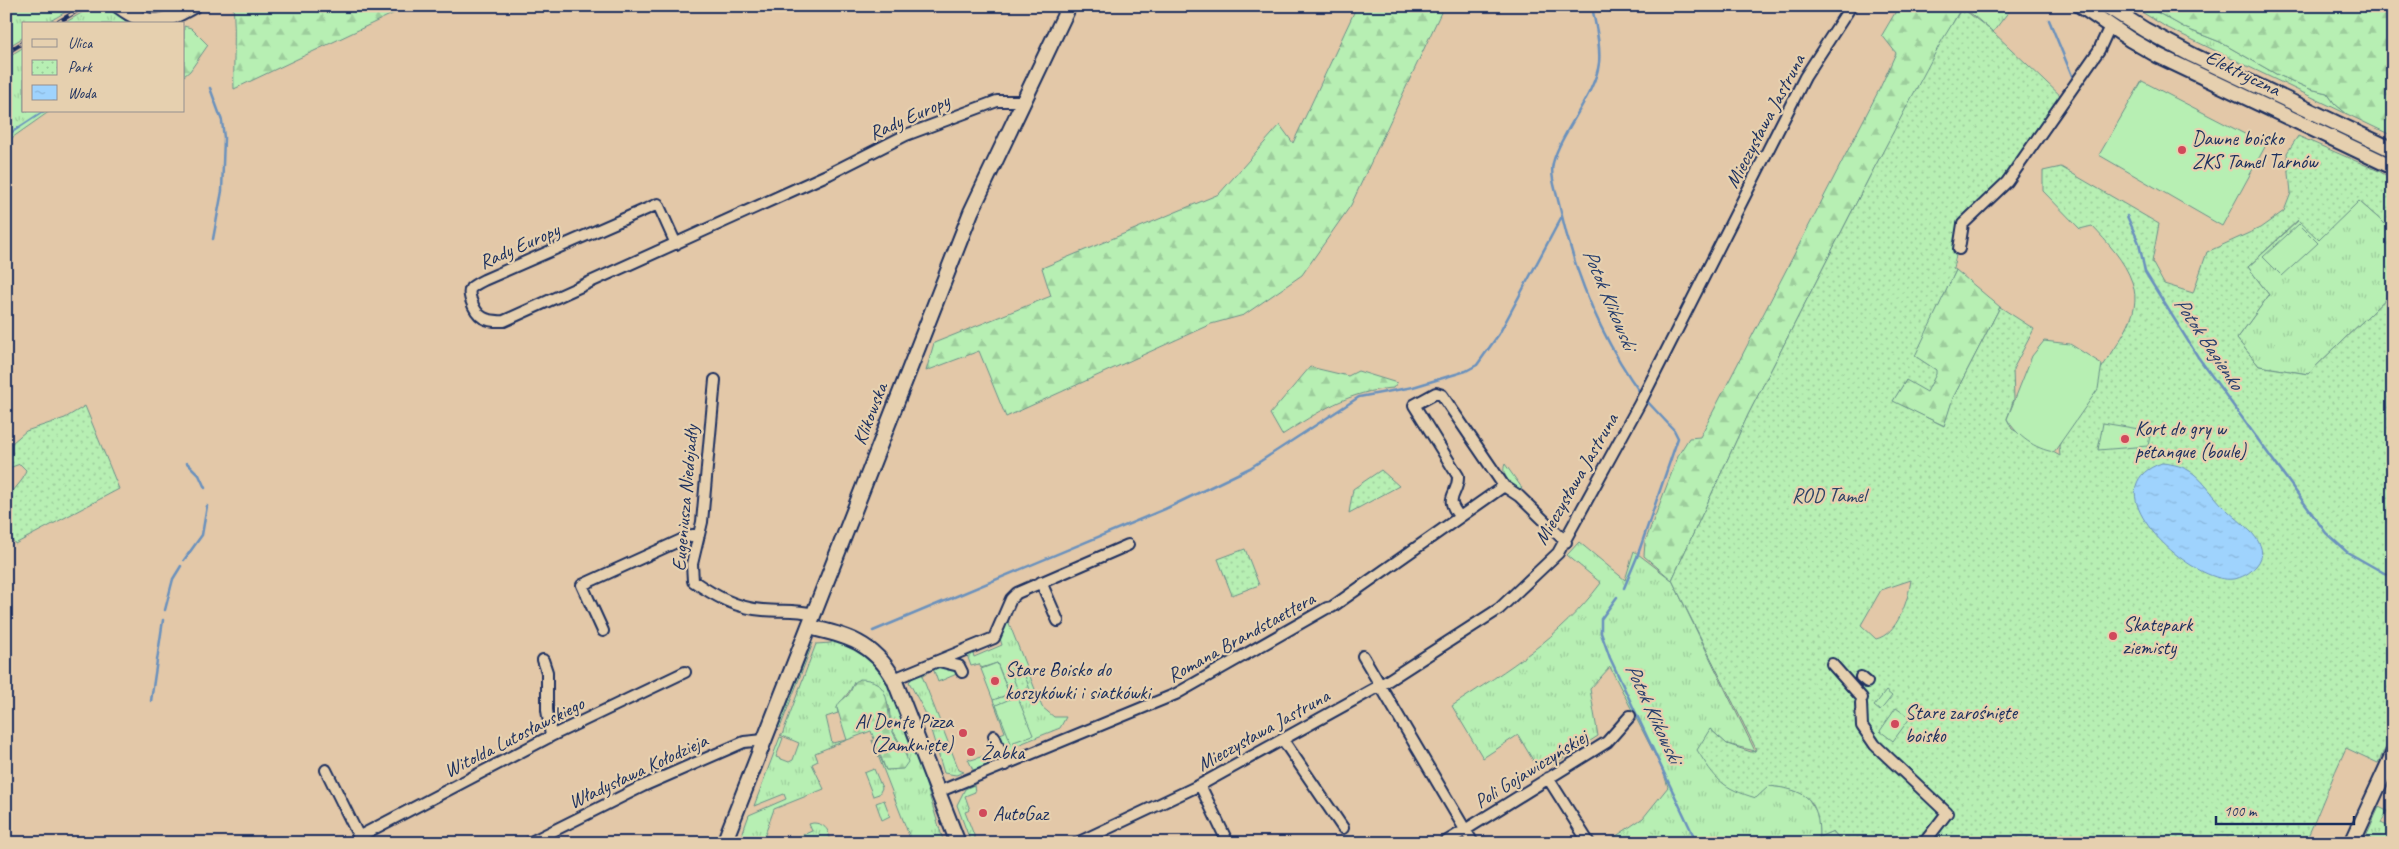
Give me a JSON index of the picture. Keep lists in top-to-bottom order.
{
  "streets": {
    "street": [
      "Elektryczna",
      "Rady Europy",
      "Mieczysława Jastruna",
      "Klikowska",
      "Eugeniusza Niedojadły",
      "Romana Brandstaettera",
      "Witolda Lutosławskiego",
      "Poli Gojawiczyńskiej",
      "Władysława Kołodzieja"
    ]
  },
  "crossings": [
    ["Rady Europy", "Klikowska"],
    ["Klikowska", "Eugeniusza Niedojadły"],
    ["Klikowska", "Władysława Kołodzieja"]
  ],
  "water": ["Potok Klikowski", "Potok Bagienko"],
  "parks": ["ROD Tamel"],
  "places": [
    "Dawne boisko ZKS Tamel Tarnów",
    "Kort do gry w pétanque (boule)",
    "Skatepark ziemisty",
    "Stare Boisko do koszykówki i siatkówki",
    "Stare zarośnięte boisko",
    "Al Dente Pizza (Zamknięte)",
    "Żabka",
    "AutoGaz"
  ],
  "legend": ["Ulica", "Park", "Woda"],
  "scale_bar": "100 m"
}
